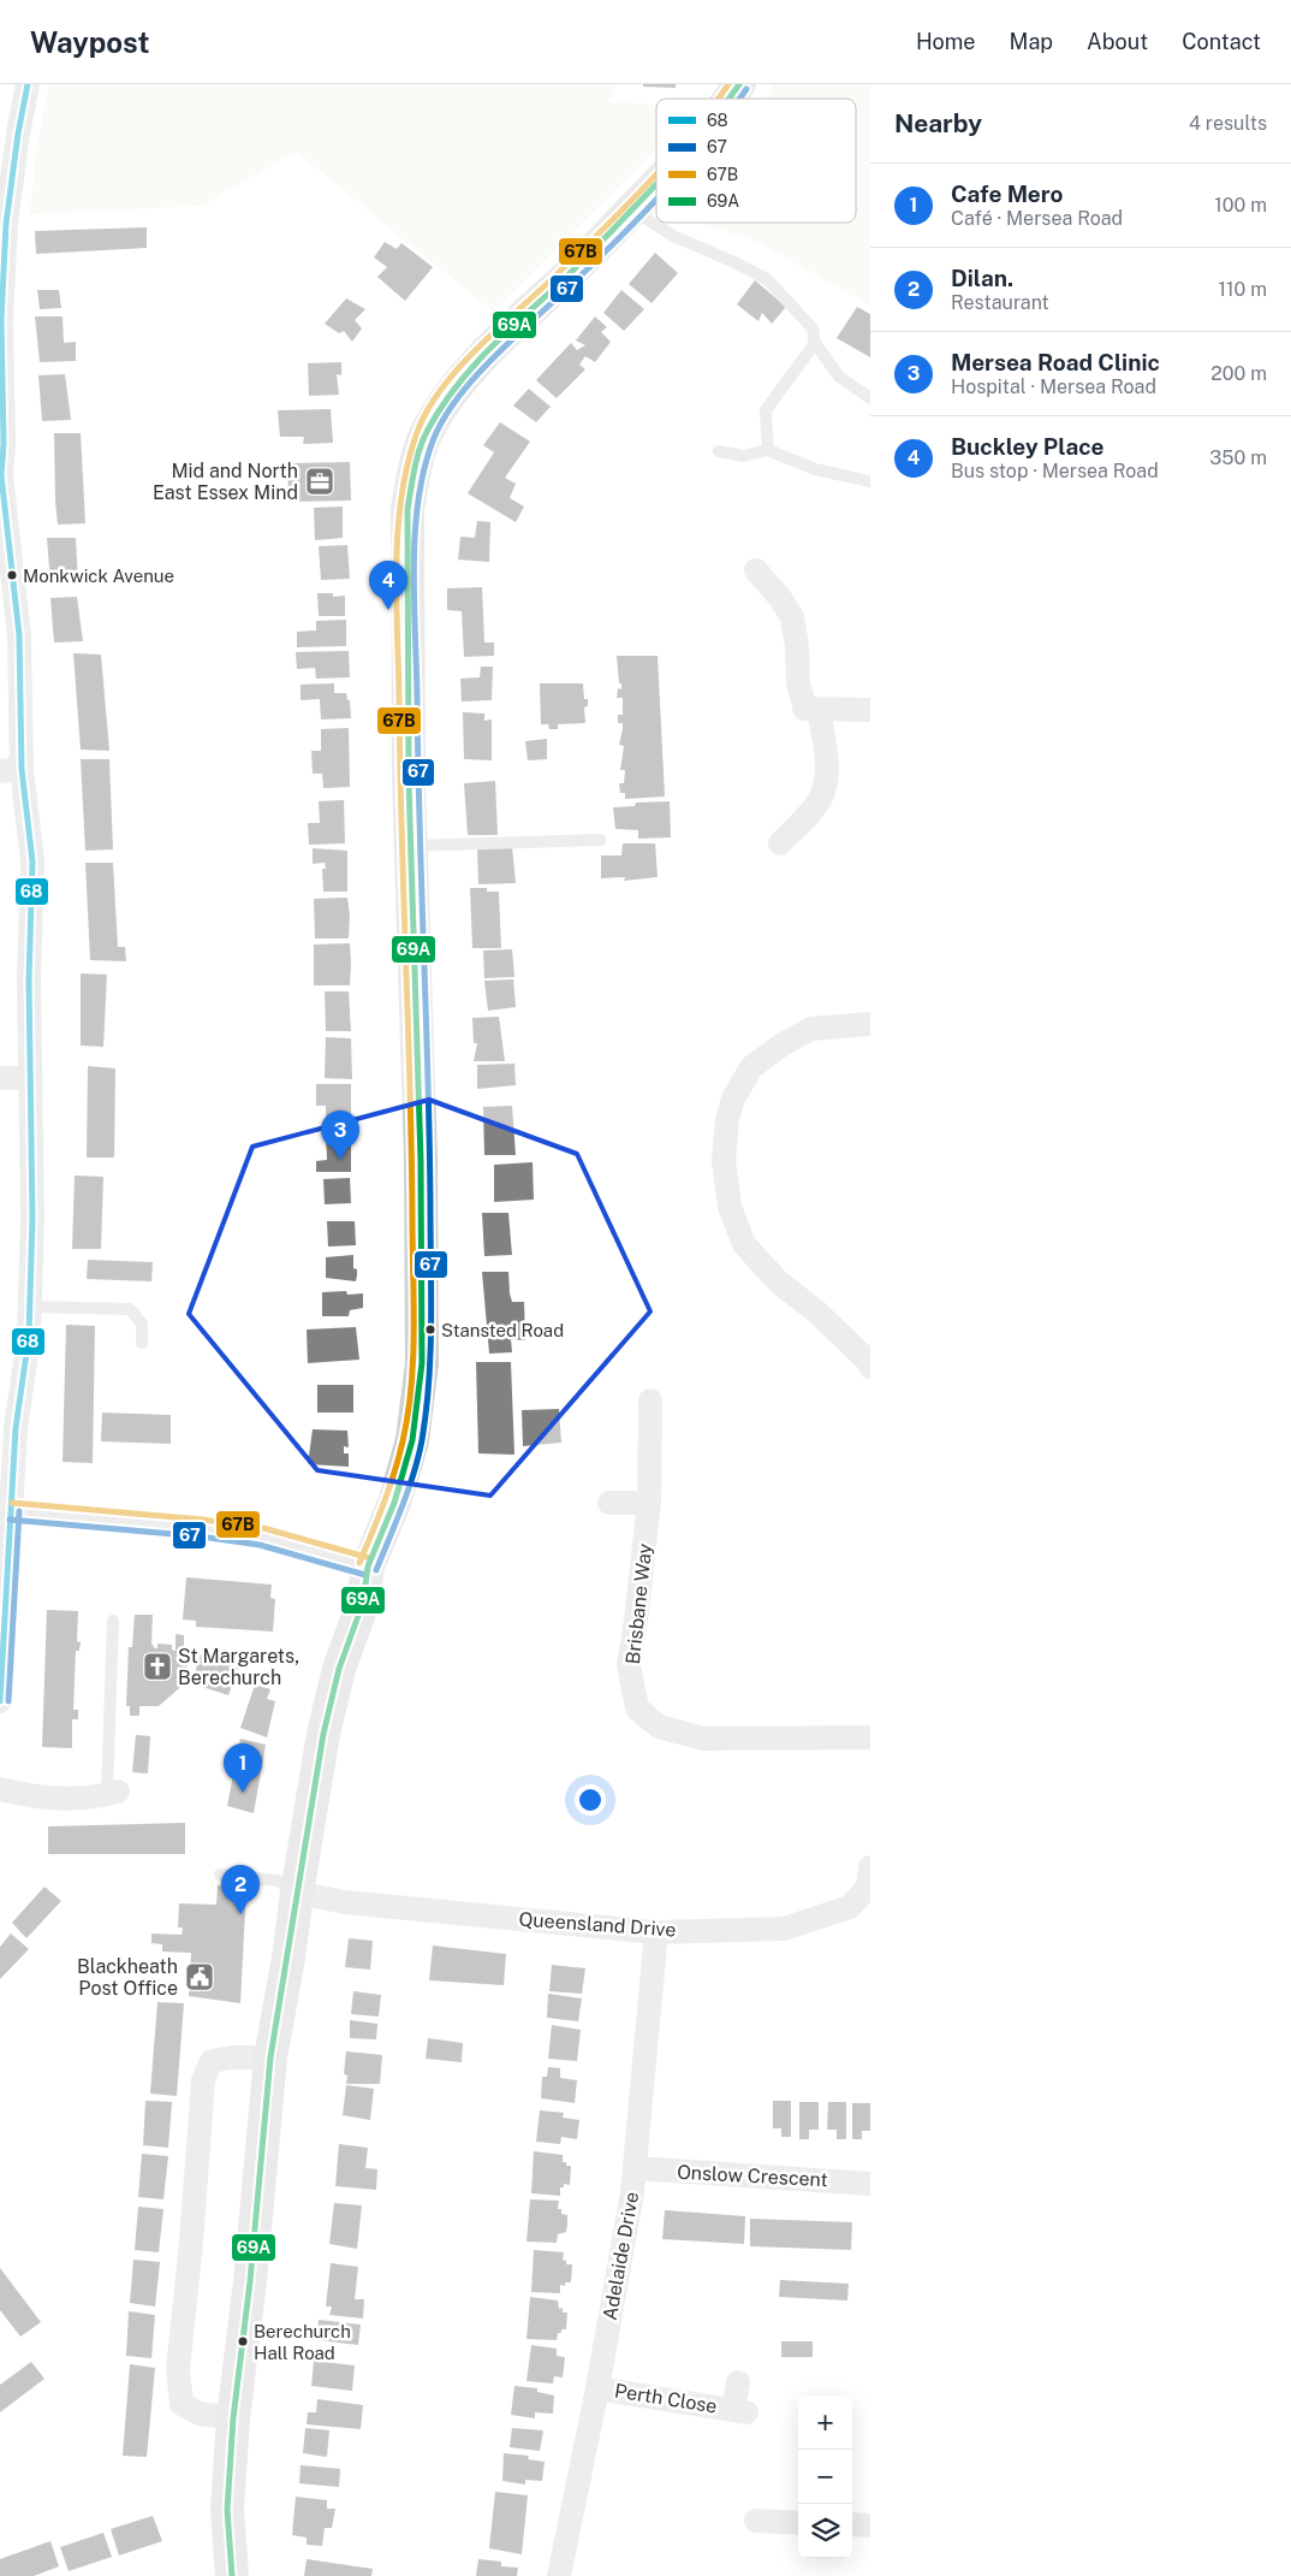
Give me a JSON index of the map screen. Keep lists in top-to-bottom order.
{
  "streets": {
    "street": [
      "Brisbane Way",
      "Queensland Drive",
      "Onslow Crescent",
      "Adelaide Drive",
      "Perth Close"
    ]
  },
  "crossings": [
    ["Queensland Drive", "Adelaide Drive"],
    ["Onslow Crescent", "Adelaide Drive"],
    ["Adelaide Drive", "Perth Close"]
  ],
  "places": {
    "office": ["Mid and North East Essex Mind"],
    "other": ["Monkwick Avenue", "Stansted Road", "Berechurch Hall Road"],
    "church": ["St Margarets, Berechurch"],
    "public building": ["Blackheath Post Office"]
  },
  "lines": [
    "transit line 68",
    "transit line 67B",
    "transit line 69A",
    "transit line 67"
  ],
  "legend": [
    "68",
    "67",
    "67B",
    "69A"
  ],
  "page": {
    "header": "Waypost",
    "nav": [
      "Home",
      "Map",
      "About",
      "Contact"
    ],
    "heading": ["Nearby", "4 results"],
    "list": [
      {
        "mark": "1",
        "name": "Cafe Mero",
        "note": "Café · Mersea Road",
        "value": "100 m"
      },
      {
        "mark": "2",
        "name": "Dilan.",
        "note": "Restaurant",
        "value": "110 m"
      },
      {
        "mark": "3",
        "name": "Mersea Road Clinic",
        "note": "Hospital · Mersea Road",
        "value": "200 m"
      },
      {
        "mark": "4",
        "name": "Buckley Place",
        "note": "Bus stop · Mersea Road",
        "value": "350 m"
      }
    ],
    "pins": [
      "4",
      "3",
      "1",
      "2"
    ],
    "map_buttons": ["+", "−"]
  }
}
